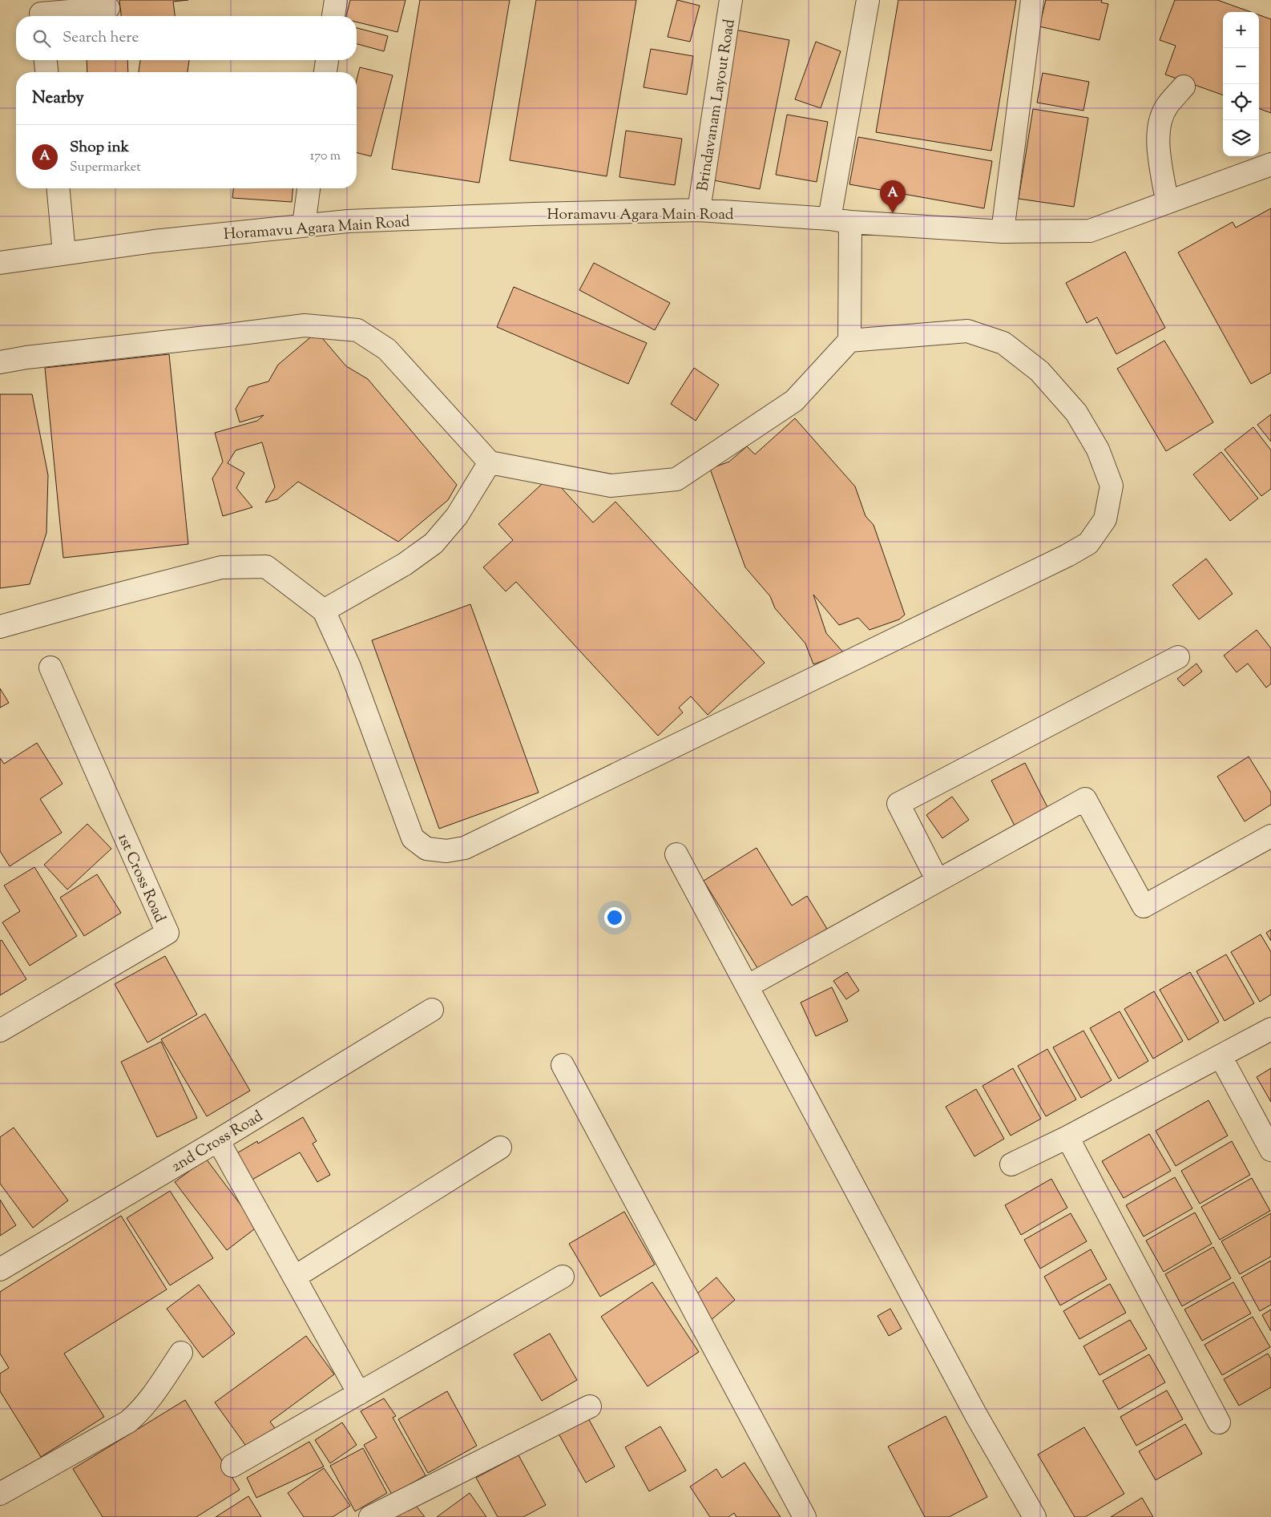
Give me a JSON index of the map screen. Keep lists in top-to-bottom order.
{
  "streets": {
    "street": [
      "Brindavanam Layout Road",
      "Horamavu Agara Main Road",
      "1st Cross Road",
      "2nd Cross Road"
    ]
  },
  "crossings": [
    ["Brindavanam Layout Road", "Horamavu Agara Main Road"]
  ],
  "page": {
    "map_buttons": ["+", "−"],
    "search": "Search here",
    "heading": "Nearby",
    "list": [
      {
        "mark": "A",
        "name": "Shop ink",
        "note": "Supermarket",
        "value": "170 m"
      }
    ],
    "pins": "A"
  }
}
